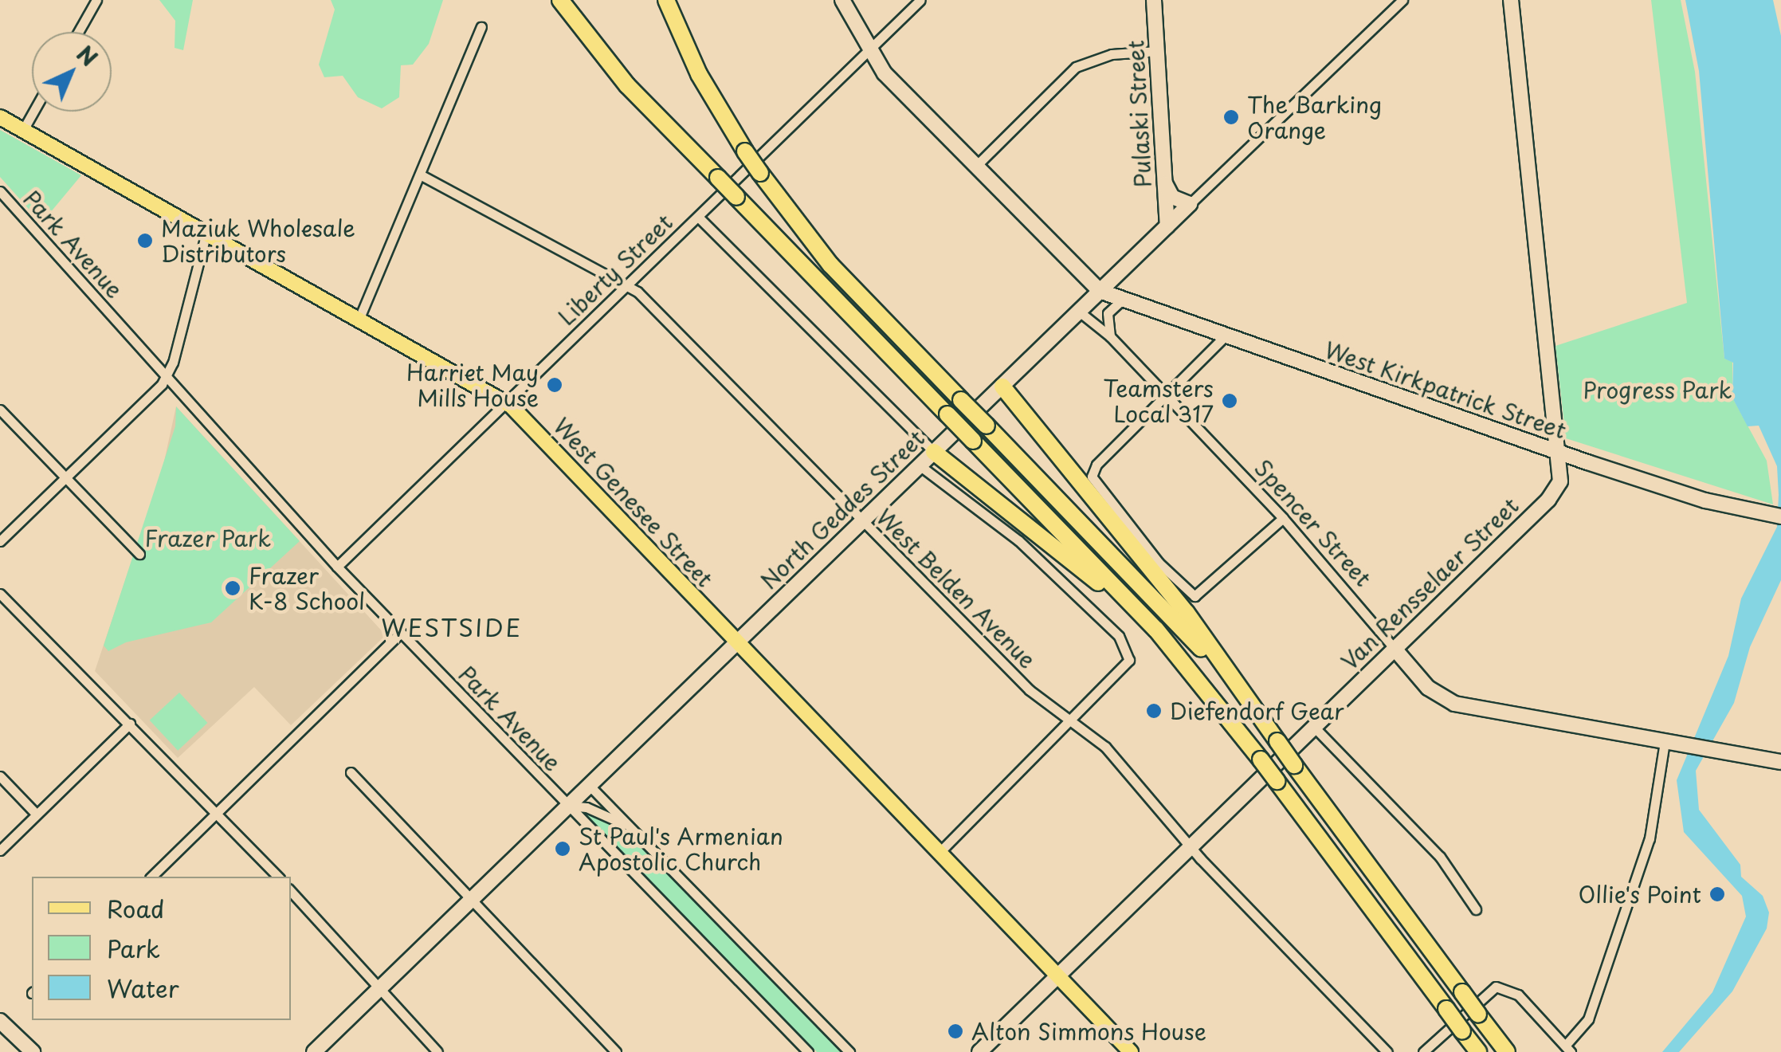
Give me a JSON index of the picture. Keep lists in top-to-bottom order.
{
  "streets": {
    "main road": ["West Genesee Street"],
    "street": [
      "Pulaski Street",
      "Park Avenue",
      "Liberty Street",
      "West Kirkpatrick Street",
      "North Geddes Street",
      "Spencer Street",
      "Van Rensselaer Street",
      "West Belden Avenue"
    ]
  },
  "crossings": [
    ["Pulaski Street", "North Geddes Street"],
    ["Park Avenue", "Liberty Street"],
    ["Park Avenue", "North Geddes Street"],
    ["Liberty Street", "West Genesee Street"],
    ["Liberty Street", "West Belden Avenue"],
    ["West Kirkpatrick Street", "North Geddes Street"],
    ["West Kirkpatrick Street", "Van Rensselaer Street"],
    ["West Genesee Street", "North Geddes Street"],
    ["West Genesee Street", "Van Rensselaer Street"],
    ["North Geddes Street", "Spencer Street"],
    ["North Geddes Street", "West Belden Avenue"],
    ["Spencer Street", "Van Rensselaer Street"],
    ["Van Rensselaer Street", "West Belden Avenue"]
  ],
  "districts": ["WESTSIDE"],
  "parks": ["Progress Park", "Frazer Park"],
  "places": [
    "The Barking Orange",
    "Maziuk Wholesale Distributors",
    "Harriet May Mills House",
    "Teamsters Local 317",
    "Frazer K-8 School",
    "Diefendorf Gear",
    "St Paul's Armenian Apostolic Church",
    "Ollie's Point",
    "Alton Simmons House"
  ],
  "legend": ["Road", "Park", "Water"],
  "north": "top right"
}
